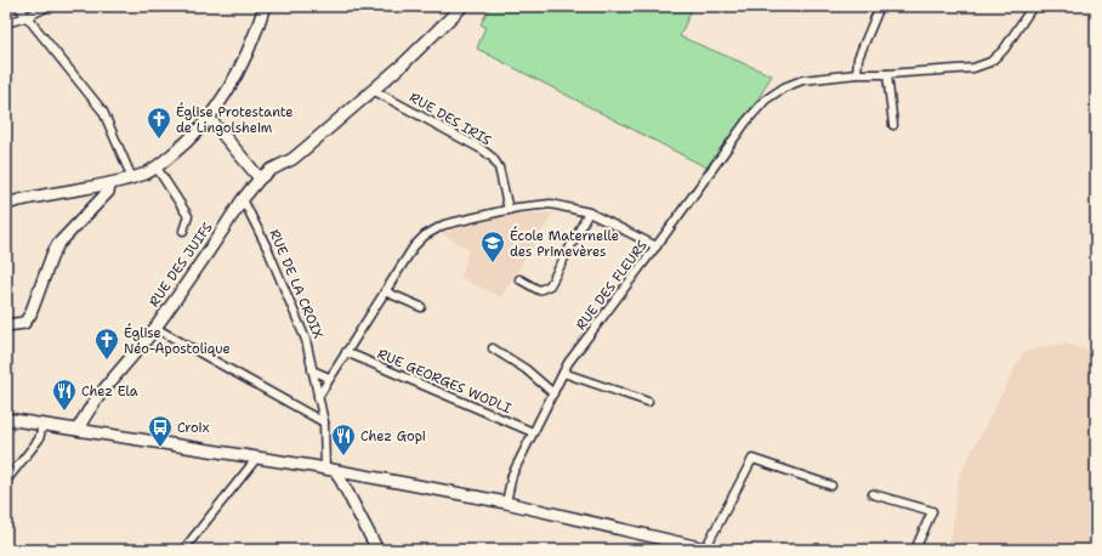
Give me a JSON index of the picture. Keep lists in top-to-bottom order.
{
  "streets": {
    "main road": ["RUE DES JUIFS"],
    "street": [
      "RUE DES IRIS",
      "RUE DE LA CROIX",
      "RUE DES FLEURS",
      "RUE GEORGES WODLI"
    ]
  },
  "crossings": [
    ["RUE DES IRIS", "RUE DES JUIFS"],
    ["RUE DES JUIFS", "RUE DE LA CROIX"],
    ["RUE DES FLEURS", "RUE GEORGES WODLI"]
  ],
  "places": {
    "church": ["Église Protestante de Lingolsheim", "Église Néo-Apostolique"],
    "school or university": ["École Maternelle des Primevères"],
    "restaurant": ["Chez Ela", "Chez Gopi"],
    "bus stop": ["Croix"]
  }
}
